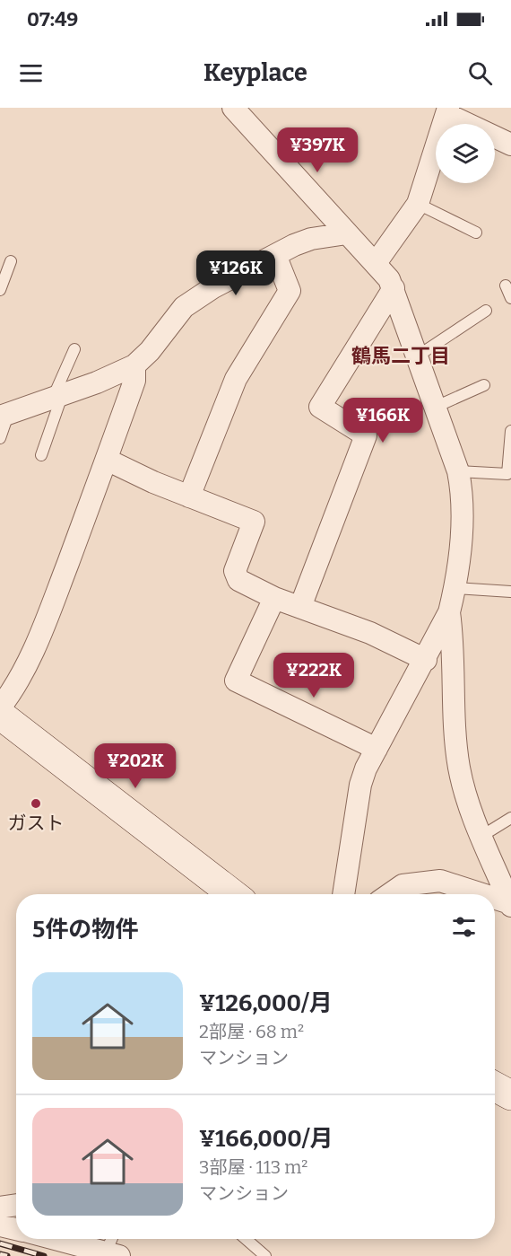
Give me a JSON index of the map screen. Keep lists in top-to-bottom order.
{
  "districts": ["鶴馬二丁目"],
  "places": ["ガスト"],
  "page": {
    "status": "07:49",
    "header": "Keyplace",
    "price": [
      "¥397K",
      "¥126K",
      "¥166K",
      "¥222K",
      "¥202K"
    ],
    "heading": "5件の物件",
    "list": [
      {
        "name": "¥126,000/月",
        "note": "2部屋 · 68 m² · マンション"
      },
      {
        "name": "¥166,000/月",
        "note": "3部屋 · 113 m² · マンション"
      }
    ]
  }
}
